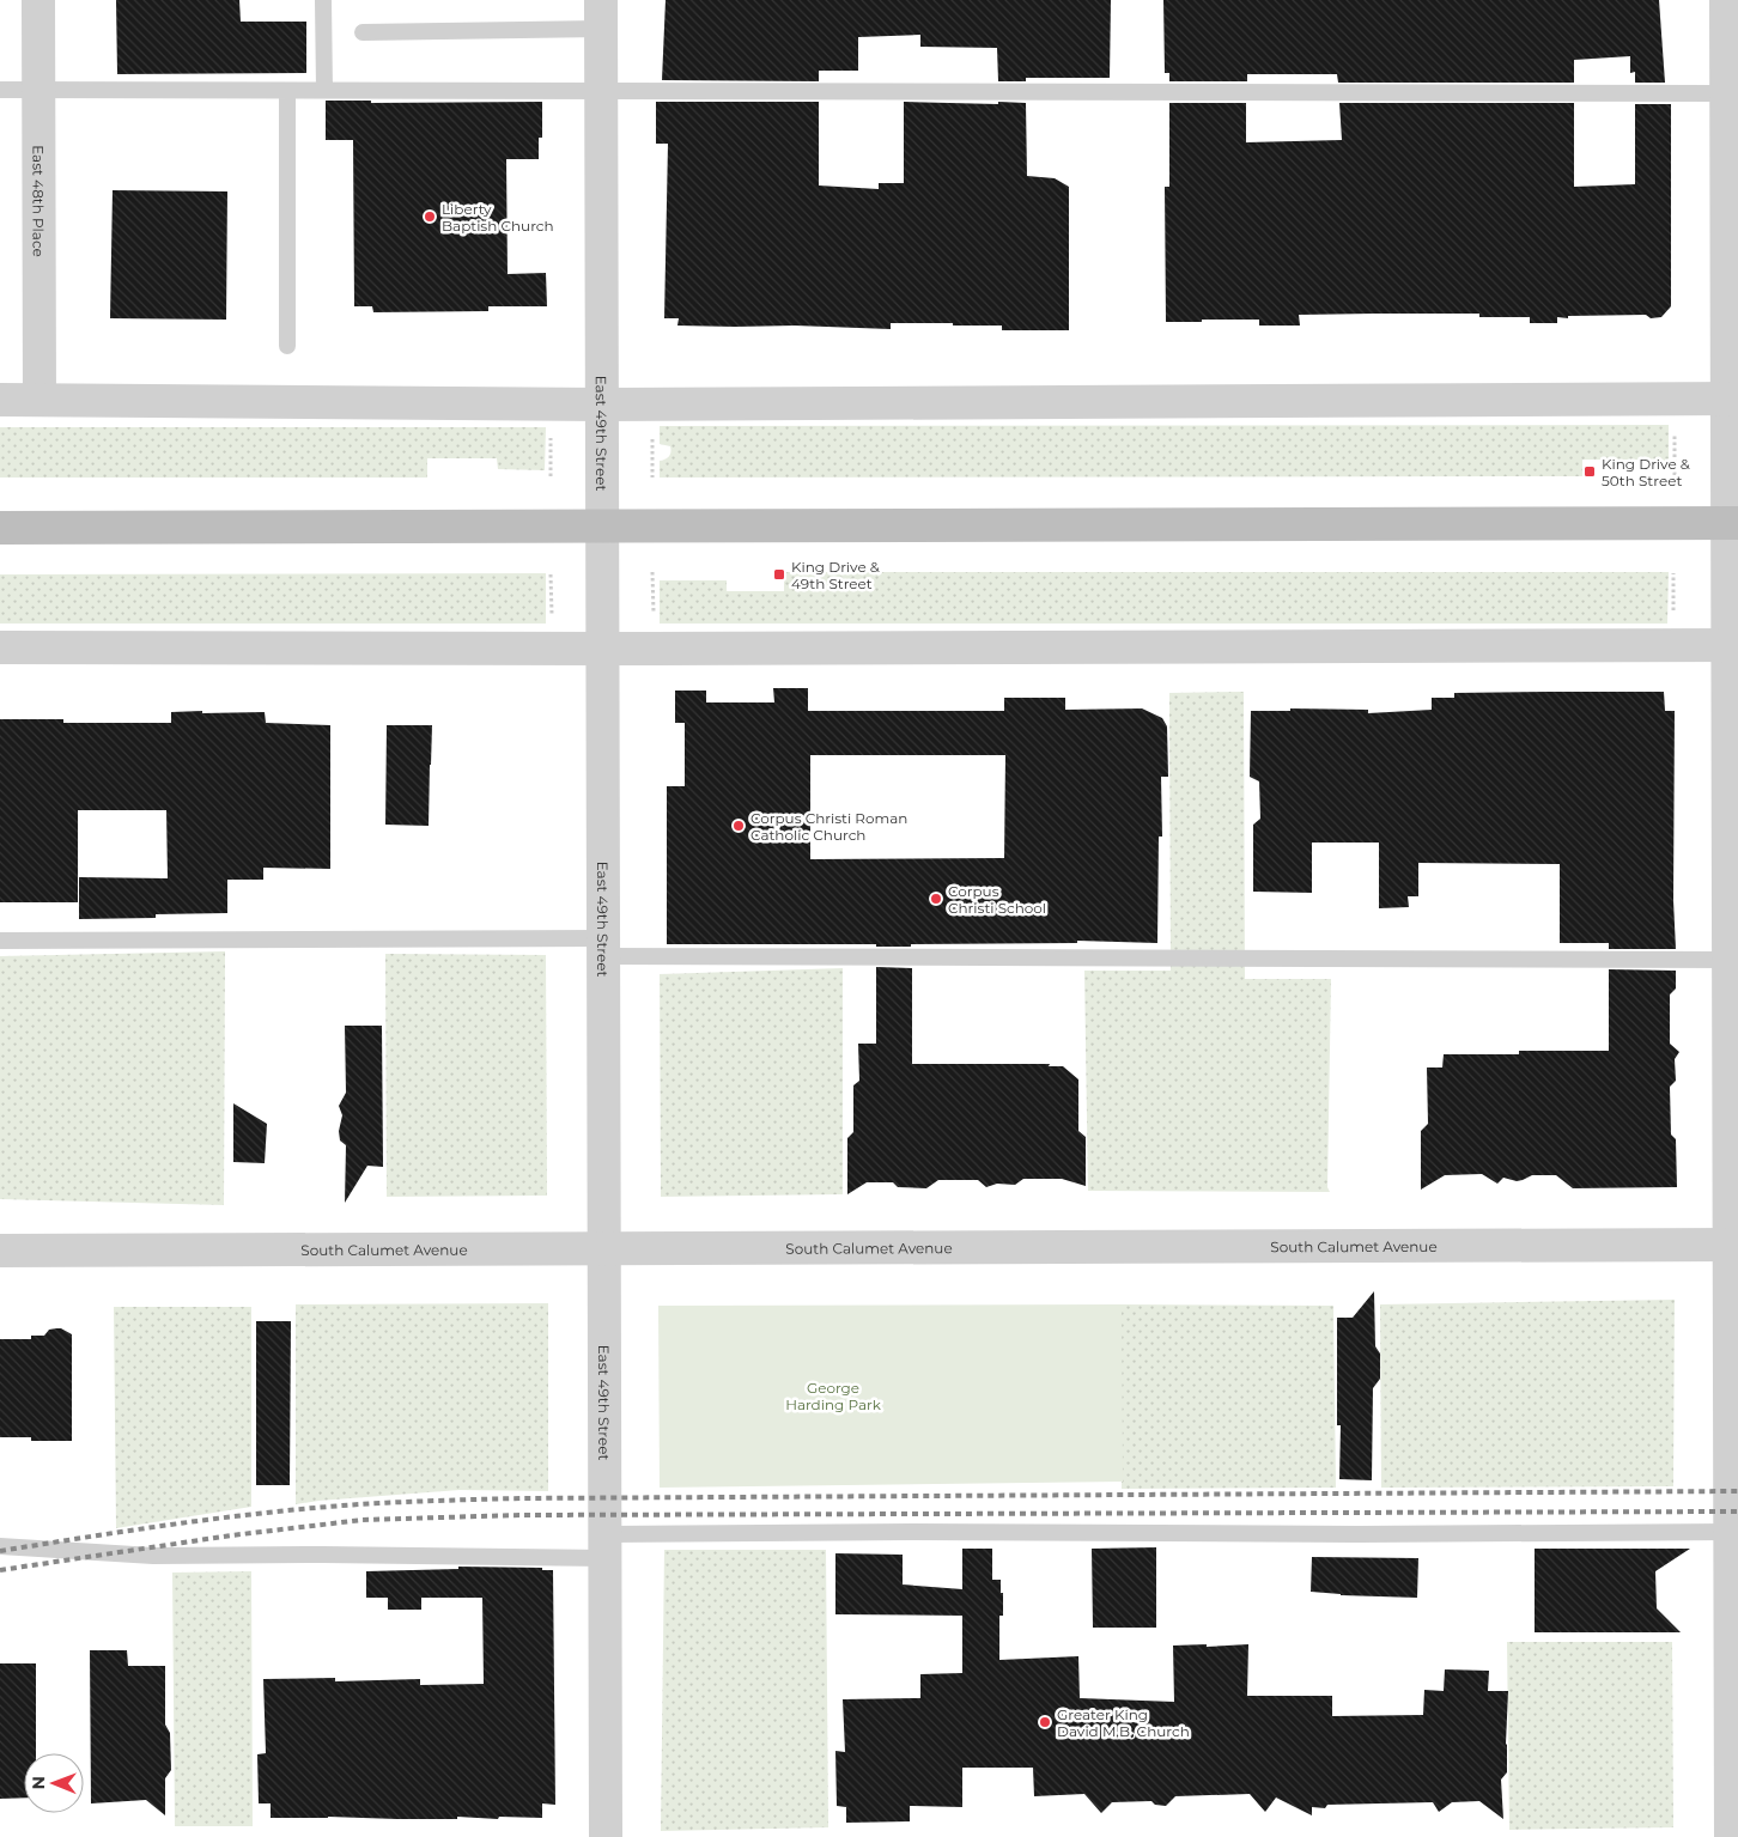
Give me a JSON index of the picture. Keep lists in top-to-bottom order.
{
  "streets": {
    "street": ["East 48th Place", "East 49th Street", "South Calumet Avenue"]
  },
  "crossings": [
    ["East 49th Street", "South Calumet Avenue"]
  ],
  "parks": ["George Harding Park"],
  "places": {
    "other": [
      "Liberty Baptish Church",
      "Corpus Christi Roman Catholic Church",
      "Corpus Christi School",
      "Greater King David M.B. Church"
    ],
    "transit": ["King Drive & 50th Street", "King Drive & 49th Street"]
  },
  "north": "left"
}
